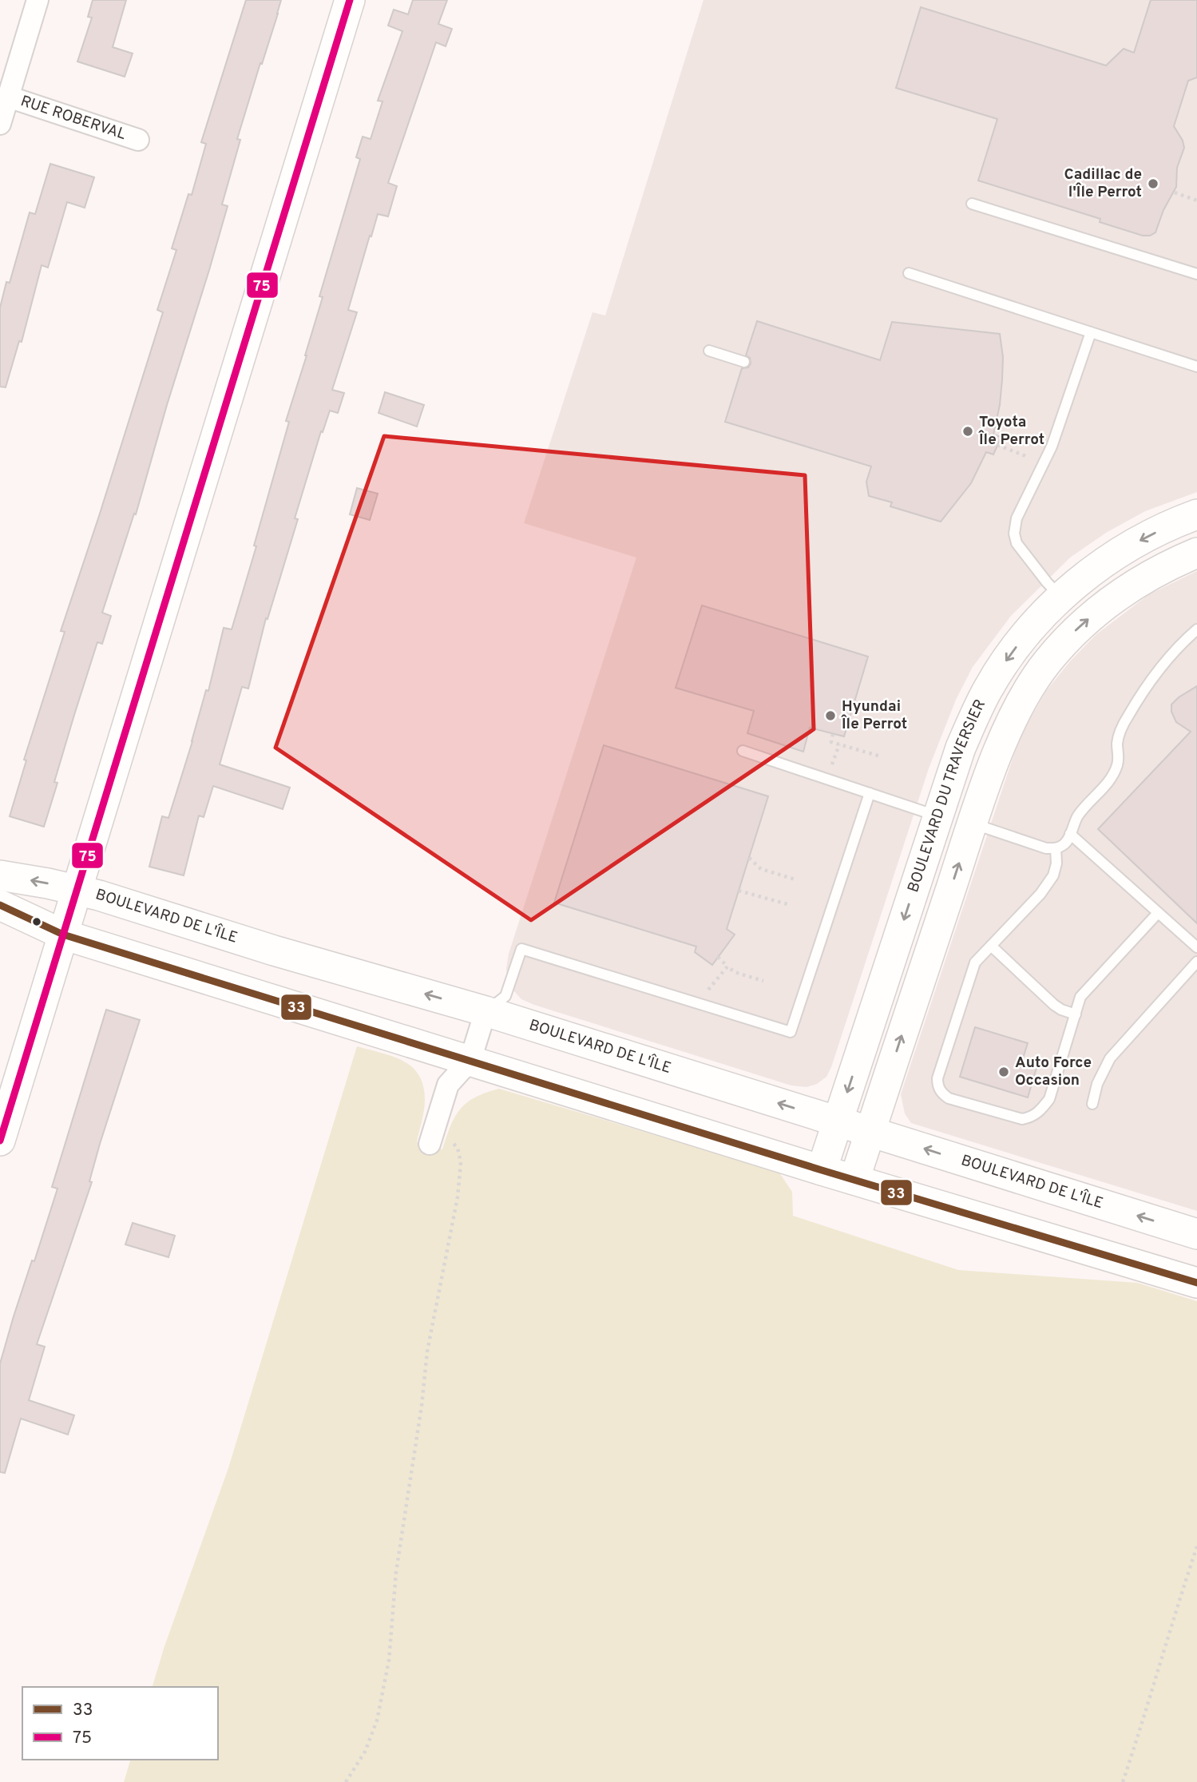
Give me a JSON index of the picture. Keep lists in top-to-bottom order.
{
  "streets": {
    "street": ["RUE ROBERVAL", "BOULEVARD DU TRAVERSIER", "BOULEVARD DE L'ÎLE"]
  },
  "crossings": [
    ["BOULEVARD DU TRAVERSIER", "BOULEVARD DE L'ÎLE"]
  ],
  "places": [
    "Cadillac de l'Île Perrot",
    "Toyota Île Perrot",
    "Hyundai Île Perrot",
    "Auto Force Occasion"
  ],
  "lines": ["transit line 75", "transit line 33"],
  "legend": ["33", "75"]
}
